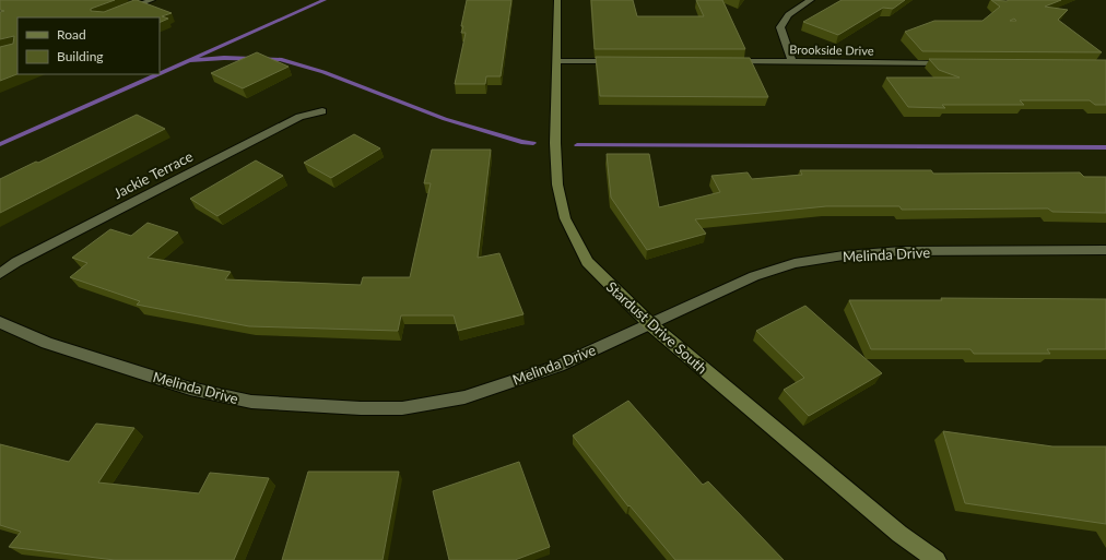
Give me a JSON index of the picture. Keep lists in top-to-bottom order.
{
  "streets": {
    "street": [
      "Brookside Drive",
      "Jackie Terrace",
      "Melinda Drive",
      "Stardust Drive South"
    ]
  },
  "crossings": [
    ["Melinda Drive", "Stardust Drive South"]
  ],
  "legend": ["Road", "Building"]
}
